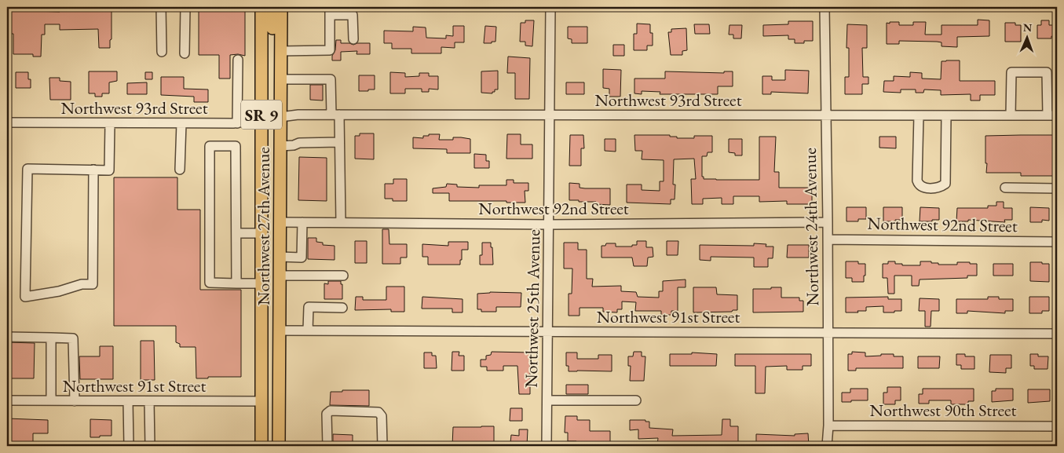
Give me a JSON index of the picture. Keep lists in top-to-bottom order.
{
  "streets": {
    "main road": ["SR 9", "Northwest 27th Avenue"],
    "street": [
      "Northwest 93rd Street",
      "Northwest 92nd Street",
      "Northwest 24th Avenue",
      "Northwest 25th Avenue",
      "Northwest 91st Street",
      "Northwest 90th Street"
    ]
  },
  "crossings": [
    ["Northwest 93rd Street", "Northwest 27th Avenue"],
    ["Northwest 93rd Street", "Northwest 24th Avenue"],
    ["Northwest 93rd Street", "Northwest 25th Avenue"],
    ["Northwest 92nd Street", "Northwest 27th Avenue"],
    ["Northwest 92nd Street", "Northwest 24th Avenue"],
    ["Northwest 92nd Street", "Northwest 25th Avenue"],
    ["Northwest 27th Avenue", "Northwest 91st Street"],
    ["Northwest 24th Avenue", "Northwest 91st Street"],
    ["Northwest 24th Avenue", "Northwest 90th Street"],
    ["Northwest 25th Avenue", "Northwest 91st Street"]
  ],
  "north": "top"
}
